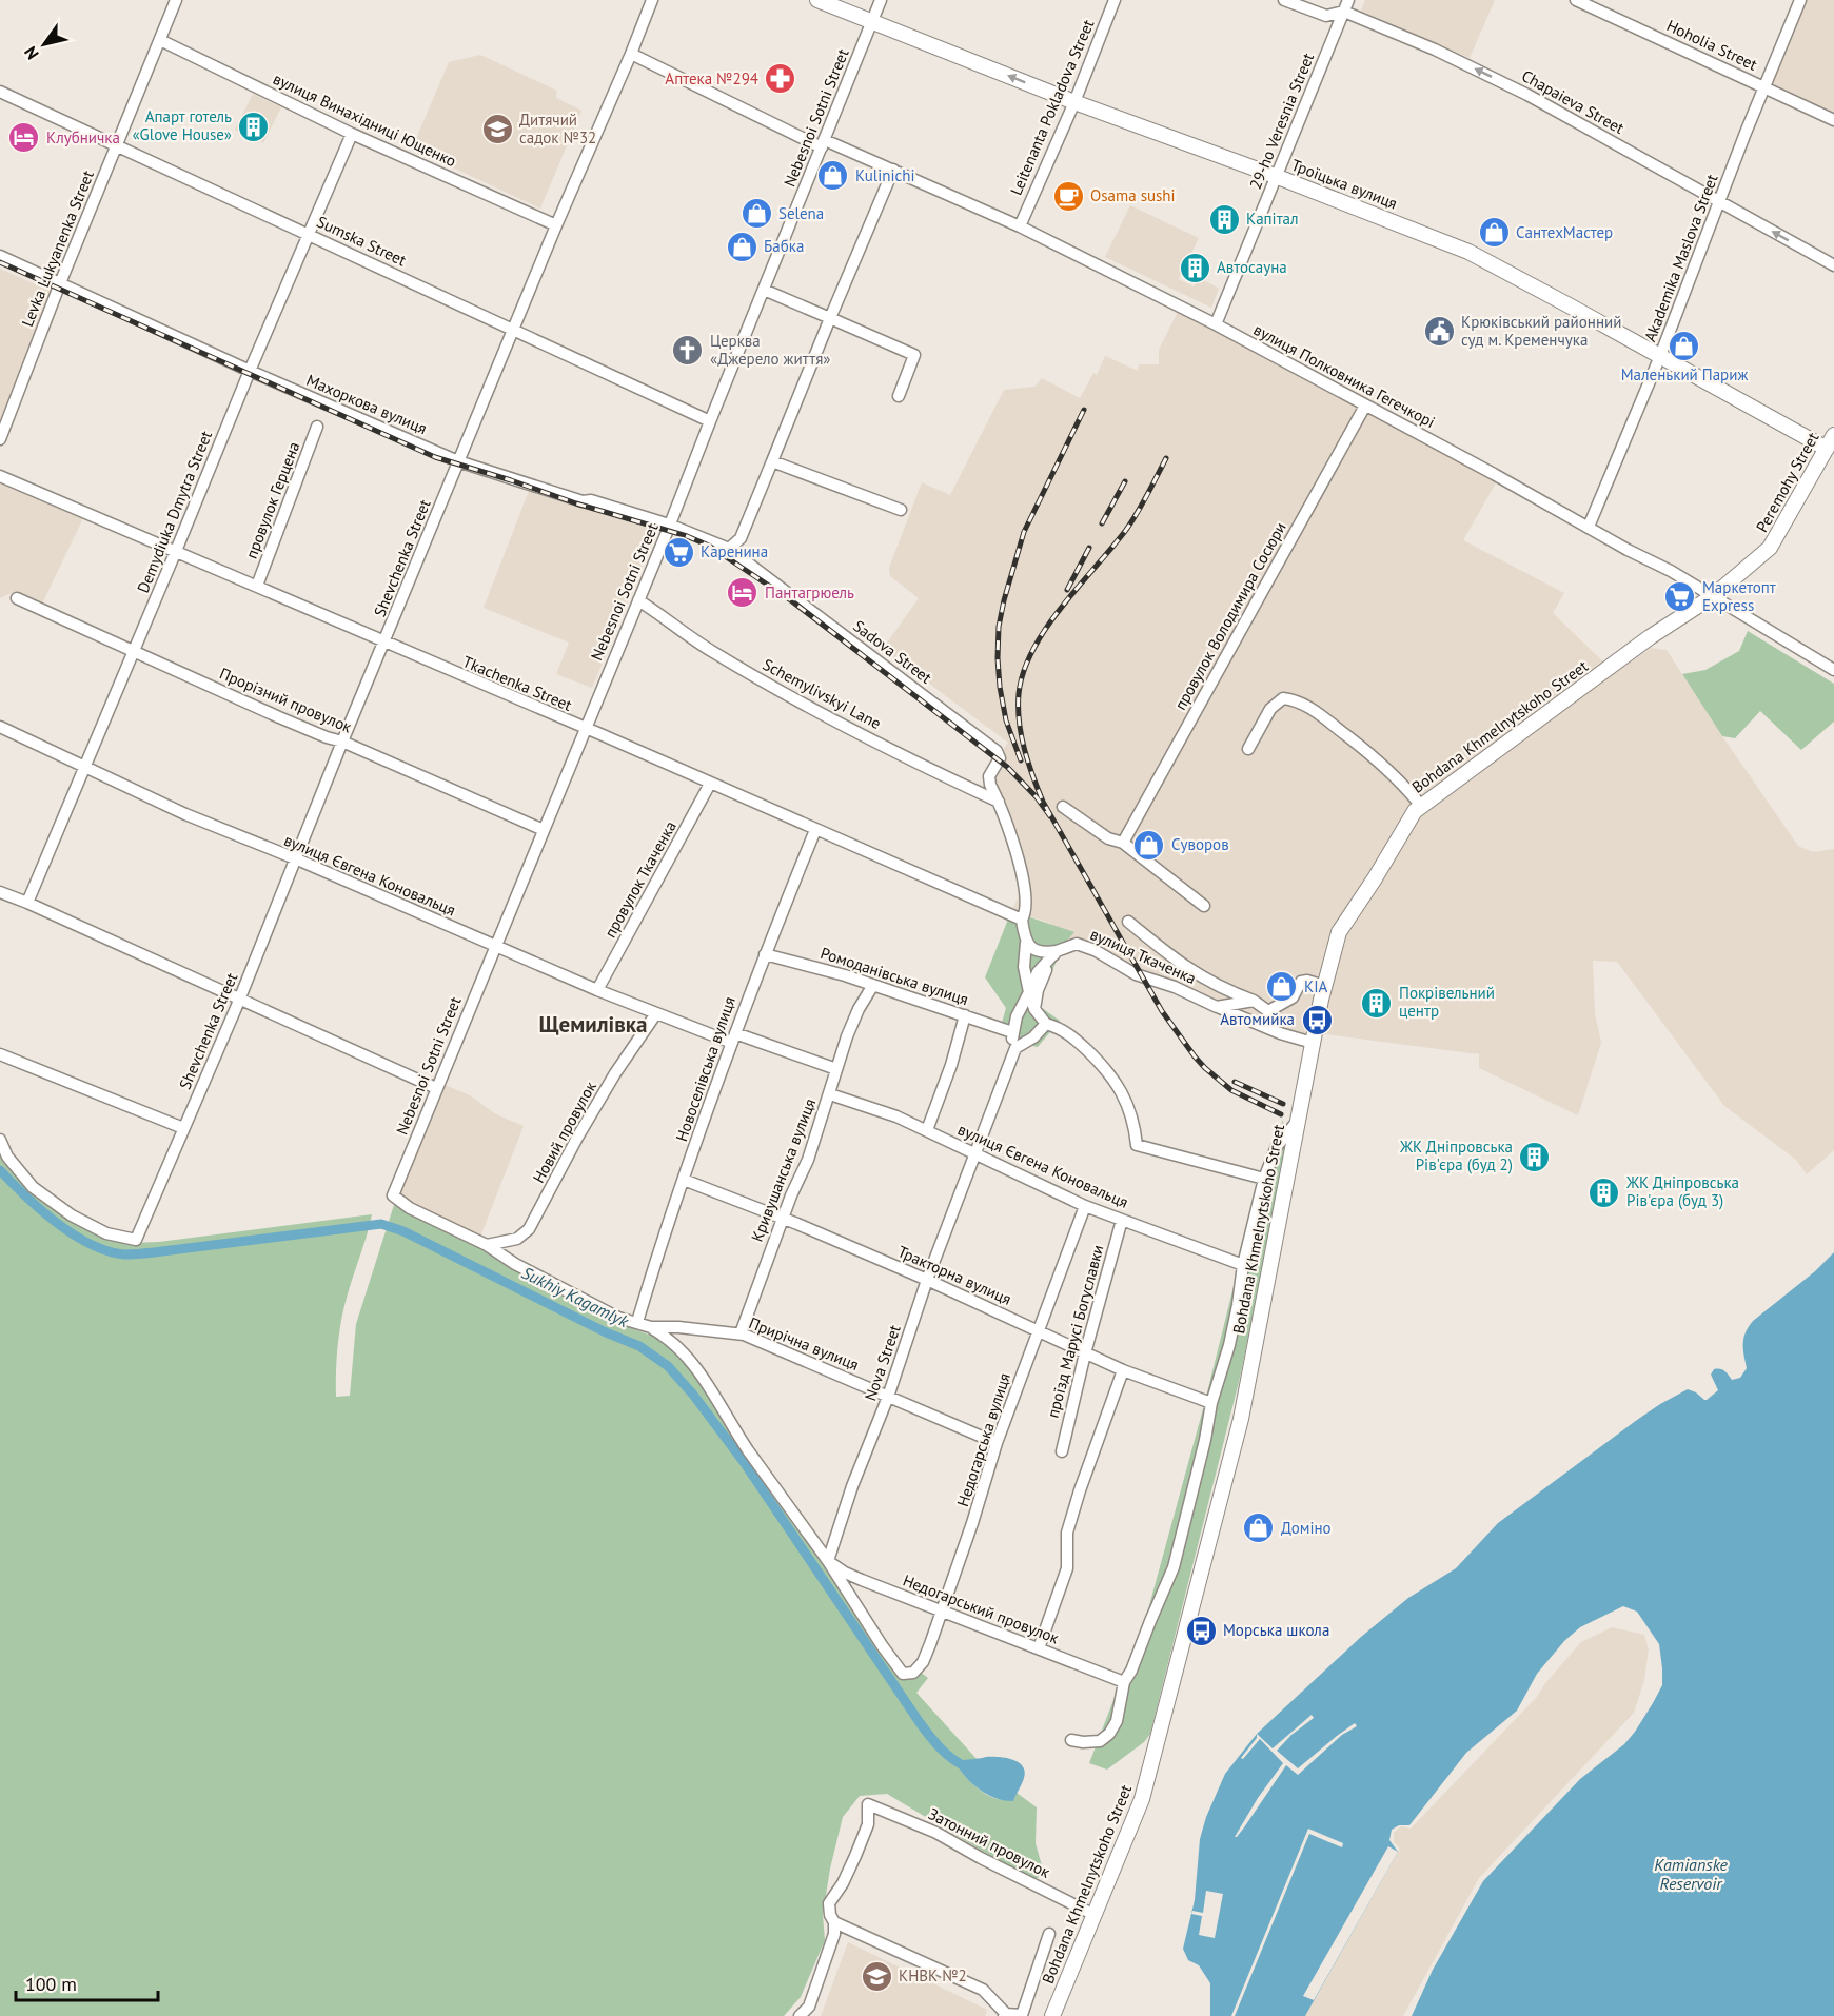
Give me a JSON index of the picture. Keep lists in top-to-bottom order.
{
  "streets": {
    "main road": ["Троїцька вулиця", "Peremohy Street", "Bohdana Khmelnytskoho Street"],
    "street": [
      "Hoholia Street",
      "Chapaieva Street",
      "Leitenanta Pokladova Street",
      "Nebesnoi Sotni Street",
      "вулиця Винахідниці Ющенко",
      "29-ho Veresnia Street",
      "Sumska Street",
      "Levka Lukyanenka Street",
      "Akademika Maslova Street",
      "вулиця Полковника Гегечкорі",
      "Махоркова вулиця",
      "провулок Герцена",
      "Demydiuka Dmytra Street",
      "Shevchenka Street",
      "провулок Володимира Сосюри",
      "Sadova Street",
      "Tkachenka Street",
      "Schemylivskyi Lane",
      "Прорізний провулок",
      "вулиця Євгена Коновальця",
      "провулок Ткаченка",
      "вулиця Ткаченка",
      "Ромоданівська вулиця",
      "Новоселівська вулиця",
      "Новий провулок",
      "Кривушанська вулиця",
      "Тракторна вулиця",
      "проїзд Марусі Богуславки",
      "Прирічна вулиця",
      "Nova Street",
      "Недогарська вулиця",
      "Недогарський провулок",
      "Затонний провулок"
    ]
  },
  "crossings": [
    ["Hoholia Street", "Akademika Maslova Street"],
    ["Chapaieva Street", "29-ho Veresnia Street"],
    ["Chapaieva Street", "Akademika Maslova Street"],
    ["Leitenanta Pokladova Street", "Троїцька вулиця"],
    ["Leitenanta Pokladova Street", "вулиця Полковника Гегечкорі"],
    ["Nebesnoi Sotni Street", "Троїцька вулиця"],
    ["Nebesnoi Sotni Street", "Sumska Street"],
    ["Nebesnoi Sotni Street", "вулиця Полковника Гегечкорі"],
    ["Nebesnoi Sotni Street", "Махоркова вулиця"],
    ["Nebesnoi Sotni Street", "Sadova Street"],
    ["Nebesnoi Sotni Street", "Tkachenka Street"],
    ["Nebesnoi Sotni Street", "Schemylivskyi Lane"],
    ["Nebesnoi Sotni Street", "Прорізний провулок"],
    ["Nebesnoi Sotni Street", "вулиця Євгена Коновальця"],
    ["Nebesnoi Sotni Street", "Прирічна вулиця"],
    ["вулиця Винахідниці Ющенко", "Levka Lukyanenka Street"],
    ["вулиця Винахідниці Ющенко", "Demydiuka Dmytra Street"],
    ["вулиця Винахідниці Ющенко", "Shevchenka Street"],
    ["29-ho Veresnia Street", "Троїцька вулиця"],
    ["29-ho Veresnia Street", "вулиця Полковника Гегечкорі"],
    ["Троїцька вулиця", "Akademika Maslova Street"],
    ["Троїцька вулиця", "Peremohy Street"],
    ["Sumska Street", "Levka Lukyanenka Street"],
    ["Sumska Street", "Demydiuka Dmytra Street"],
    ["Sumska Street", "Shevchenka Street"],
    ["Levka Lukyanenka Street", "Махоркова вулиця"],
    ["Akademika Maslova Street", "вулиця Полковника Гегечкорі"],
    ["вулиця Полковника Гегечкорі", "Peremohy Street"],
    ["вулиця Полковника Гегечкорі", "Shevchenka Street"],
    ["вулиця Полковника Гегечкорі", "провулок Володимира Сосюри"],
    ["вулиця Полковника Гегечкорі", "Bohdana Khmelnytskoho Street"],
    ["Махоркова вулиця", "Demydiuka Dmytra Street"],
    ["Махоркова вулиця", "Shevchenka Street"],
    ["Махоркова вулиця", "Sadova Street"],
    ["Peremohy Street", "Bohdana Khmelnytskoho Street"],
    ["провулок Герцена", "Tkachenka Street"],
    ["Demydiuka Dmytra Street", "Tkachenka Street"],
    ["Demydiuka Dmytra Street", "Прорізний провулок"],
    ["Demydiuka Dmytra Street", "вулиця Євгена Коновальця"],
    ["Shevchenka Street", "Tkachenka Street"],
    ["Shevchenka Street", "Прорізний провулок"],
    ["Shevchenka Street", "вулиця Євгена Коновальця"],
    ["Sadova Street", "Schemylivskyi Lane"],
    ["Tkachenka Street", "провулок Ткаченка"],
    ["Tkachenka Street", "Новоселівська вулиця"],
    ["Bohdana Khmelnytskoho Street", "вулиця Ткаченка"],
    ["Bohdana Khmelnytskoho Street", "Затонний провулок"],
    ["вулиця Євгена Коновальця", "провулок Ткаченка"],
    ["вулиця Євгена Коновальця", "Новоселівська вулиця"],
    ["вулиця Євгена Коновальця", "Новий провулок"],
    ["вулиця Євгена Коновальця", "Кривушанська вулиця"],
    ["вулиця Євгена Коновальця", "проїзд Марусі Богуславки"],
    ["вулиця Євгена Коновальця", "Nova Street"],
    ["вулиця Євгена Коновальця", "Недогарська вулиця"],
    ["Ромоданівська вулиця", "Новоселівська вулиця"],
    ["Ромоданівська вулиця", "Кривушанська вулиця"],
    ["Новоселівська вулиця", "Тракторна вулиця"],
    ["Новоселівська вулиця", "Прирічна вулиця"],
    ["Новий провулок", "Прирічна вулиця"],
    ["Кривушанська вулиця", "Тракторна вулиця"],
    ["Кривушанська вулиця", "Прирічна вулиця"],
    ["Тракторна вулиця", "проїзд Марусі Богуславки"],
    ["Тракторна вулиця", "Nova Street"],
    ["Тракторна вулиця", "Недогарська вулиця"],
    ["Прирічна вулиця", "Nova Street"],
    ["Прирічна вулиця", "Недогарська вулиця"],
    ["Nova Street", "Недогарська вулиця"],
    ["Nova Street", "Недогарський провулок"],
    ["Недогарська вулиця", "Недогарський провулок"]
  ],
  "one_way": ["Chapaieva Street"],
  "districts": ["Щемилівка"],
  "water": ["Sukhiy Kagamlyk", "Kamianske Reservoir"],
  "places": {
    "pharmacy": ["Аптека №294"],
    "building": [
      "Апарт готель «Glove House»",
      "Капітал",
      "Автосауна",
      "Покрівельний центр",
      "ЖК Дніпровська Рів'єра (буд 2)",
      "ЖК Дніпровська Рів'єра (буд 3)"
    ],
    "school or university": ["Дитячий садок №32", "КНВК №2"],
    "hotel": ["Клубничка", "Пантагрюель"],
    "shop": [
      "Kulinichi",
      "Selena",
      "СантехМастер",
      "Бабка",
      "Маленький Париж",
      "Суворов",
      "KIA",
      "Доміно"
    ],
    "cafe": ["Osama sushi"],
    "public building": ["Крюківський районний суд м. Кременчука"],
    "church": ["Церква «Джерело життя»"],
    "supermarket": ["Каренина", "Маркетопт Express"],
    "bus stop": ["Автомийка", "Морська школа"]
  },
  "scale_bar": "100 m",
  "north": "bottom left"
}
